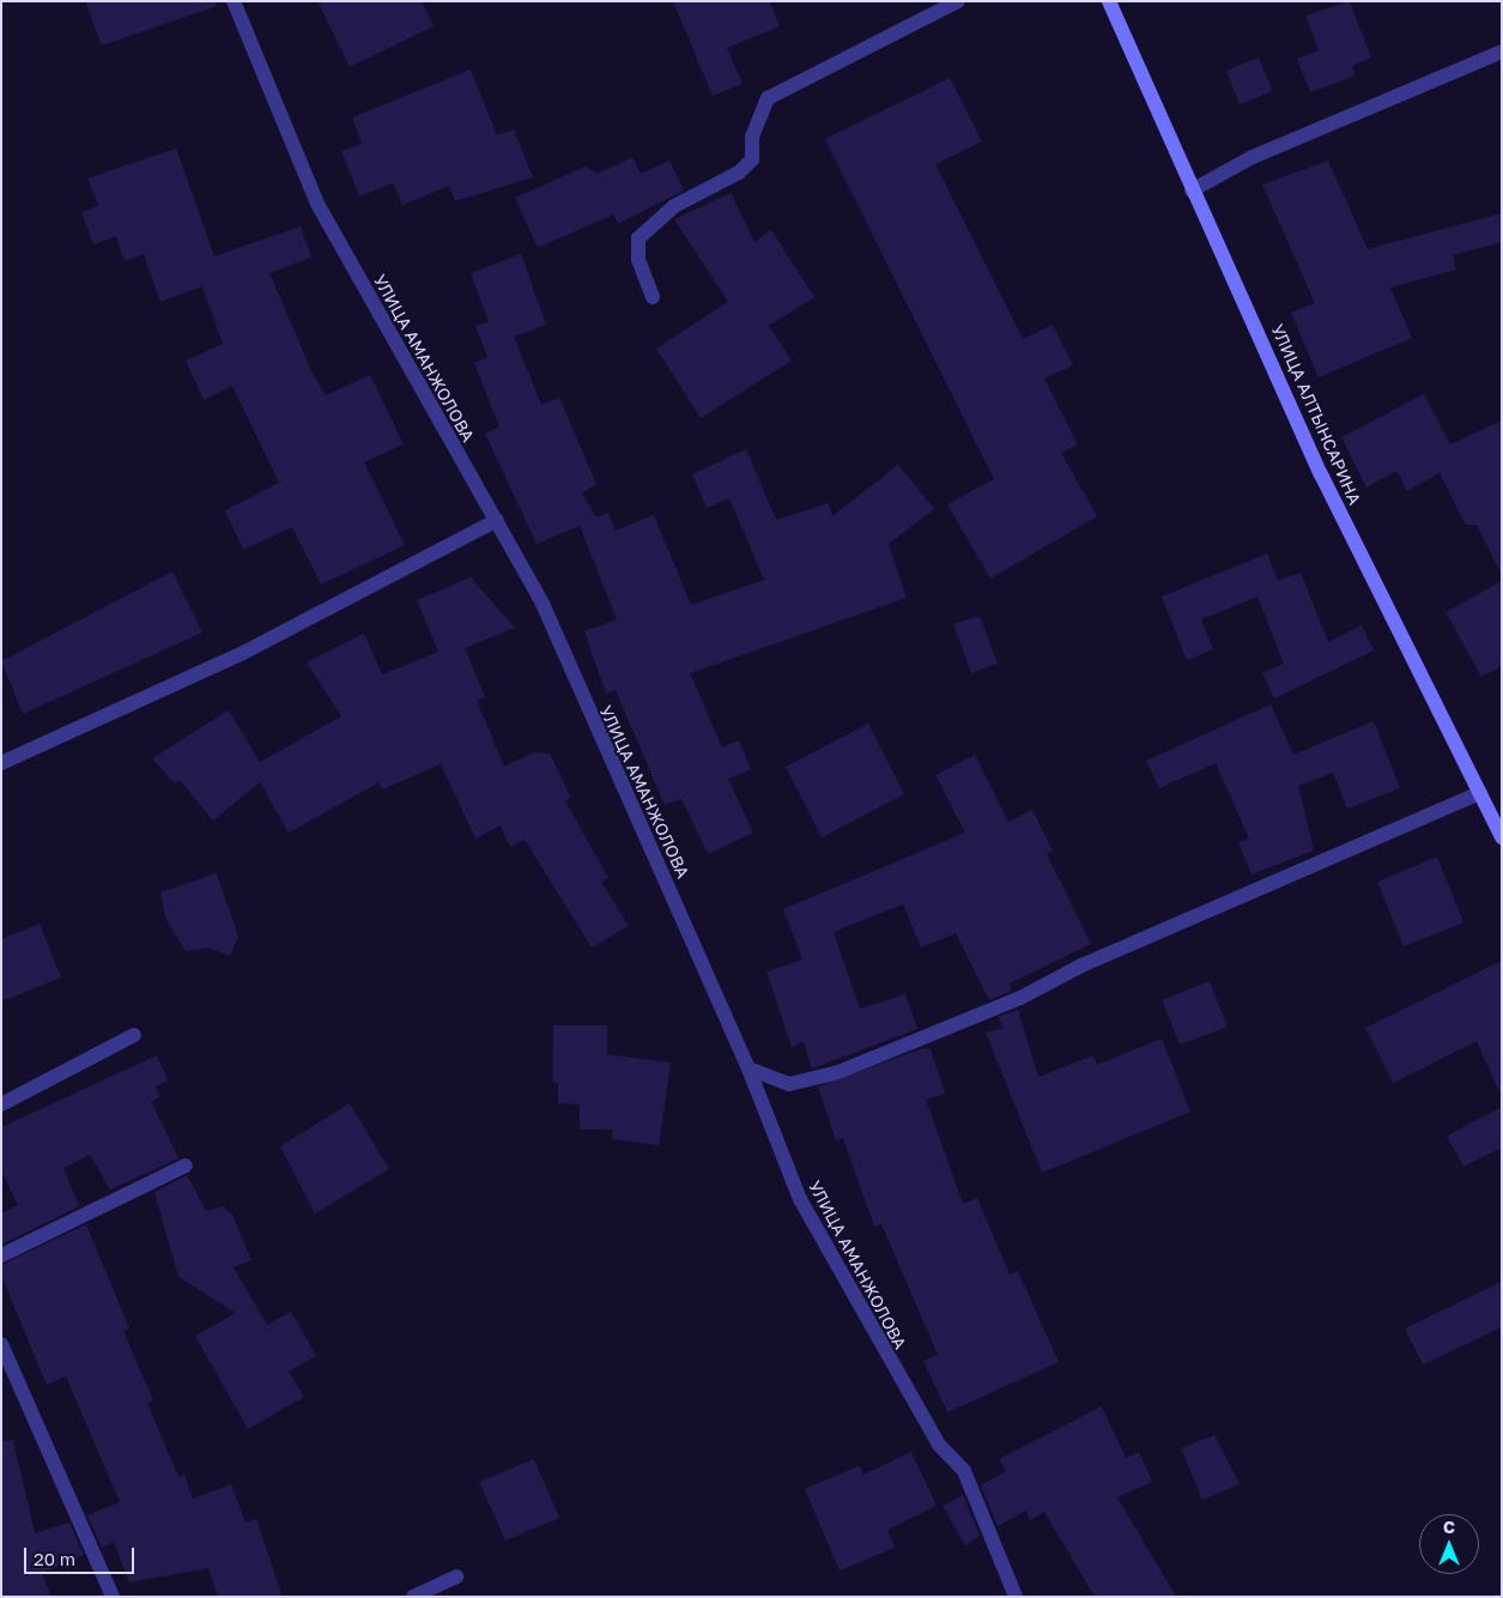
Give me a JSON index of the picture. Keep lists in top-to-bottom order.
{
  "streets": {
    "street": ["УЛИЦА АМАНЖОЛОВА", "УЛИЦА АЛТЫНСАРИНА"]
  },
  "scale_bar": "20 m",
  "north": "top"
}
